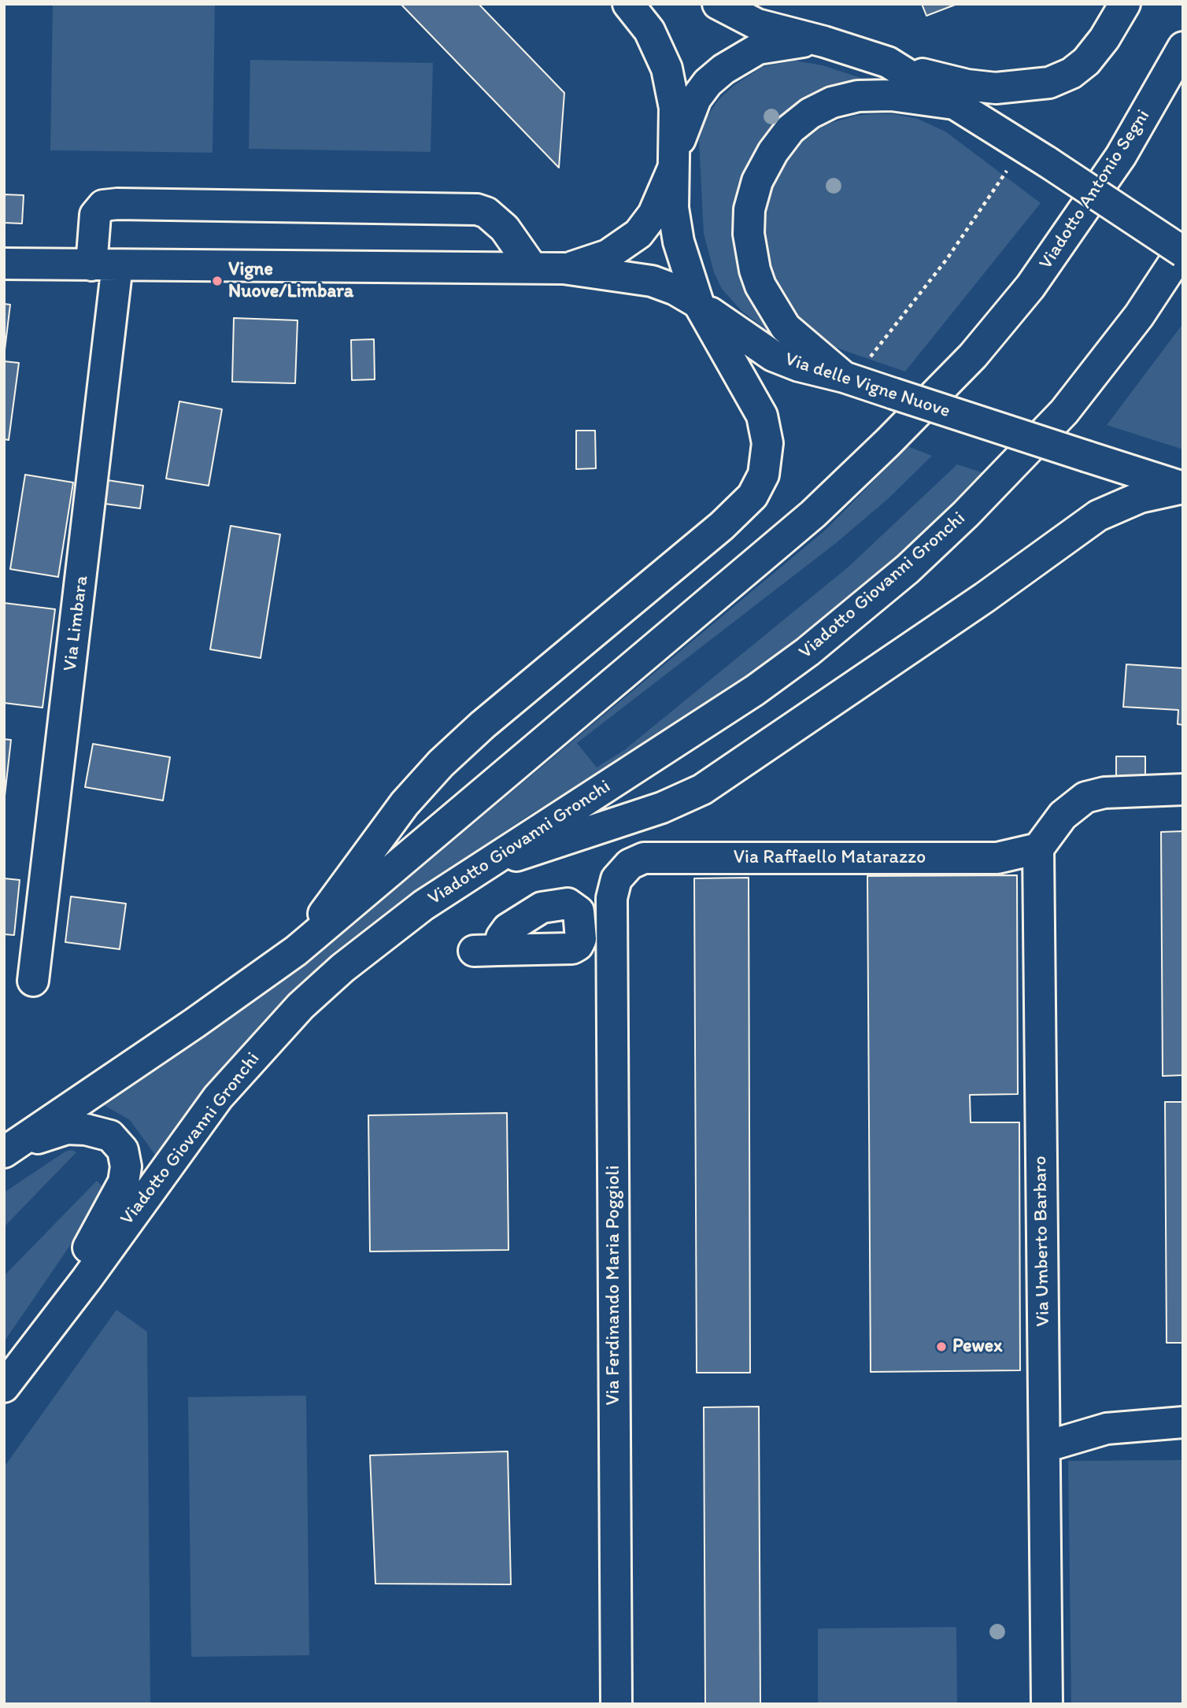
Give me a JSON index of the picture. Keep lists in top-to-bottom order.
{
  "streets": {
    "main road": [
      "Viadotto Antonio Segni",
      "Via delle Vigne Nuove",
      "Viadotto Giovanni Gronchi",
      "Via Limbara",
      "Via Raffaello Matarazzo",
      "Via Umberto Barbaro",
      "Via Ferdinando Maria Poggioli"
    ]
  },
  "crossings": [
    ["Via delle Vigne Nuove", "Via Limbara"],
    ["Via Raffaello Matarazzo", "Via Umberto Barbaro"],
    ["Via Raffaello Matarazzo", "Via Ferdinando Maria Poggioli"]
  ],
  "places": ["Vigne Nuove/Limbara", "Pewex"]
}
